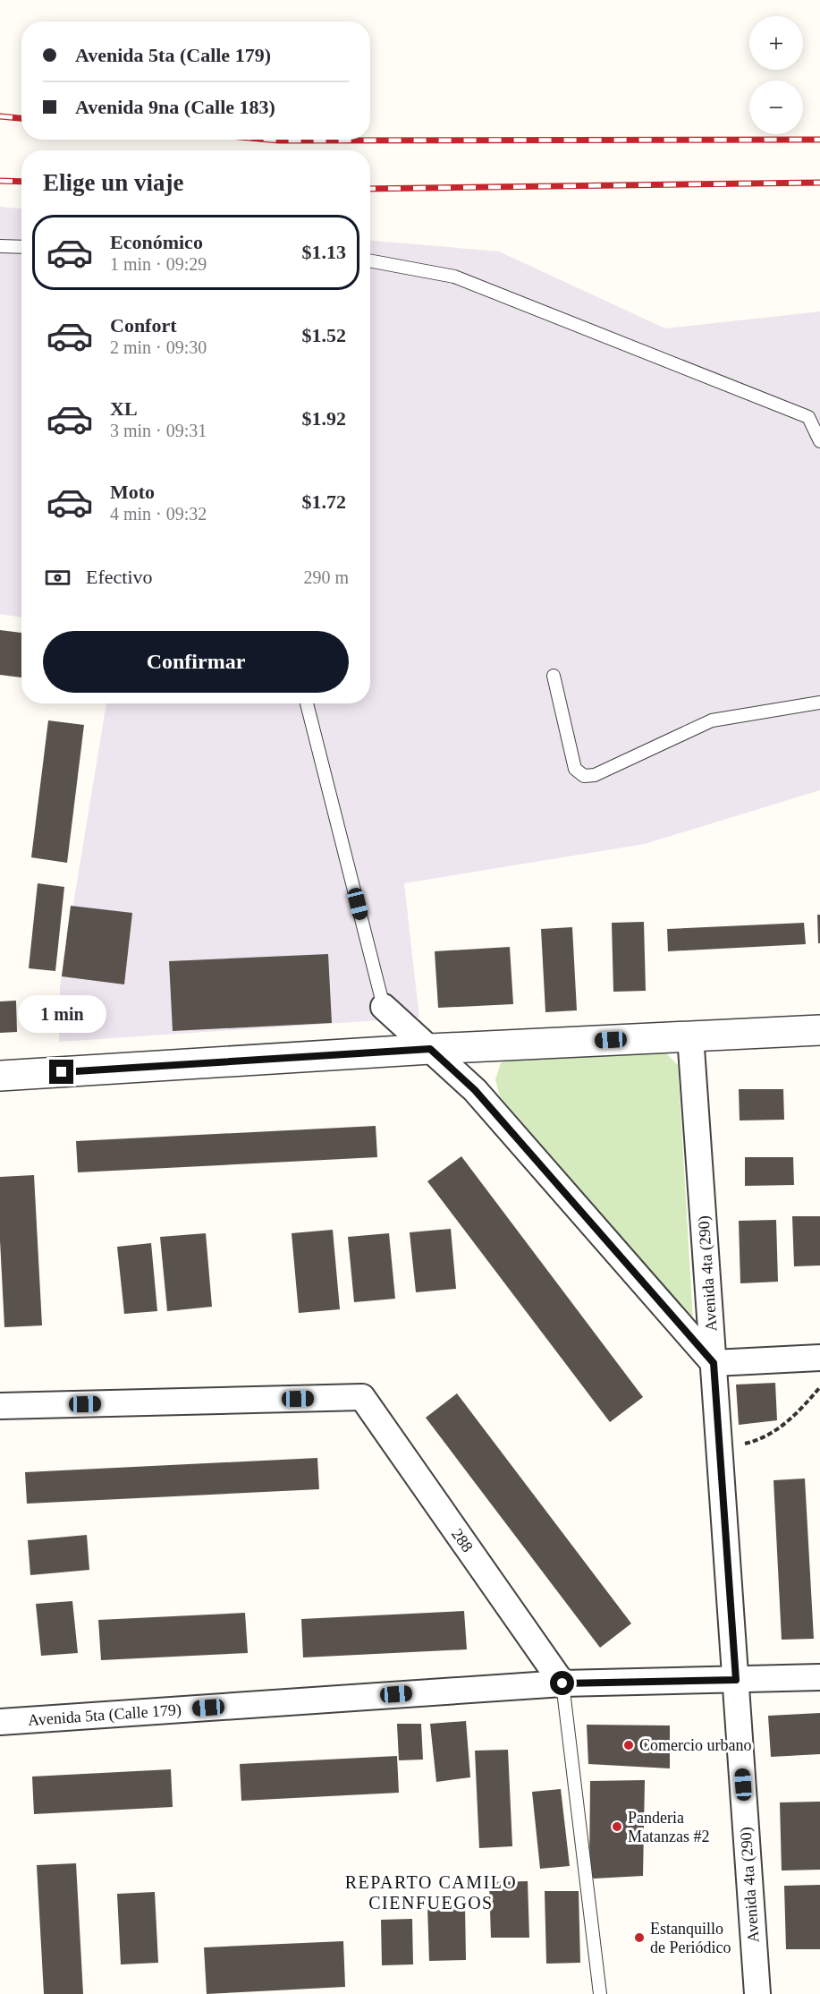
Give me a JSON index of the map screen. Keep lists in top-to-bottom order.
{
  "streets": {
    "street": ["Avenida 4ta (290)", "288", "Avenida 5ta (Calle 179)"]
  },
  "crossings": [
    ["Avenida 4ta (290)", "Avenida 5ta (Calle 179)"],
    ["288", "Avenida 5ta (Calle 179)"]
  ],
  "districts": ["REPARTO CAMILO CIENFUEGOS"],
  "places": ["Comercio urbano", "Panderia Matanzas #2", "Estanquillo de Periódico"],
  "page": {
    "map_buttons": ["+", "−"],
    "banner": ["Avenida 5ta (Calle 179)", "Avenida 9na (Calle 183)"],
    "heading": "Elige un viaje",
    "list": [
      {
        "name": "Económico",
        "note": "1 min · 09:29",
        "value": "$1.13"
      },
      {
        "name": "Confort",
        "note": "2 min · 09:30",
        "value": "$1.52"
      },
      {
        "name": "XL",
        "note": "3 min · 09:31",
        "value": "$1.92"
      },
      {
        "name": "Moto",
        "note": "4 min · 09:32",
        "value": "$1.72"
      }
    ],
    "pay": ["Efectivo", "290 m"],
    "buttons": "Confirmar",
    "bubble": "1 min"
  }
}
